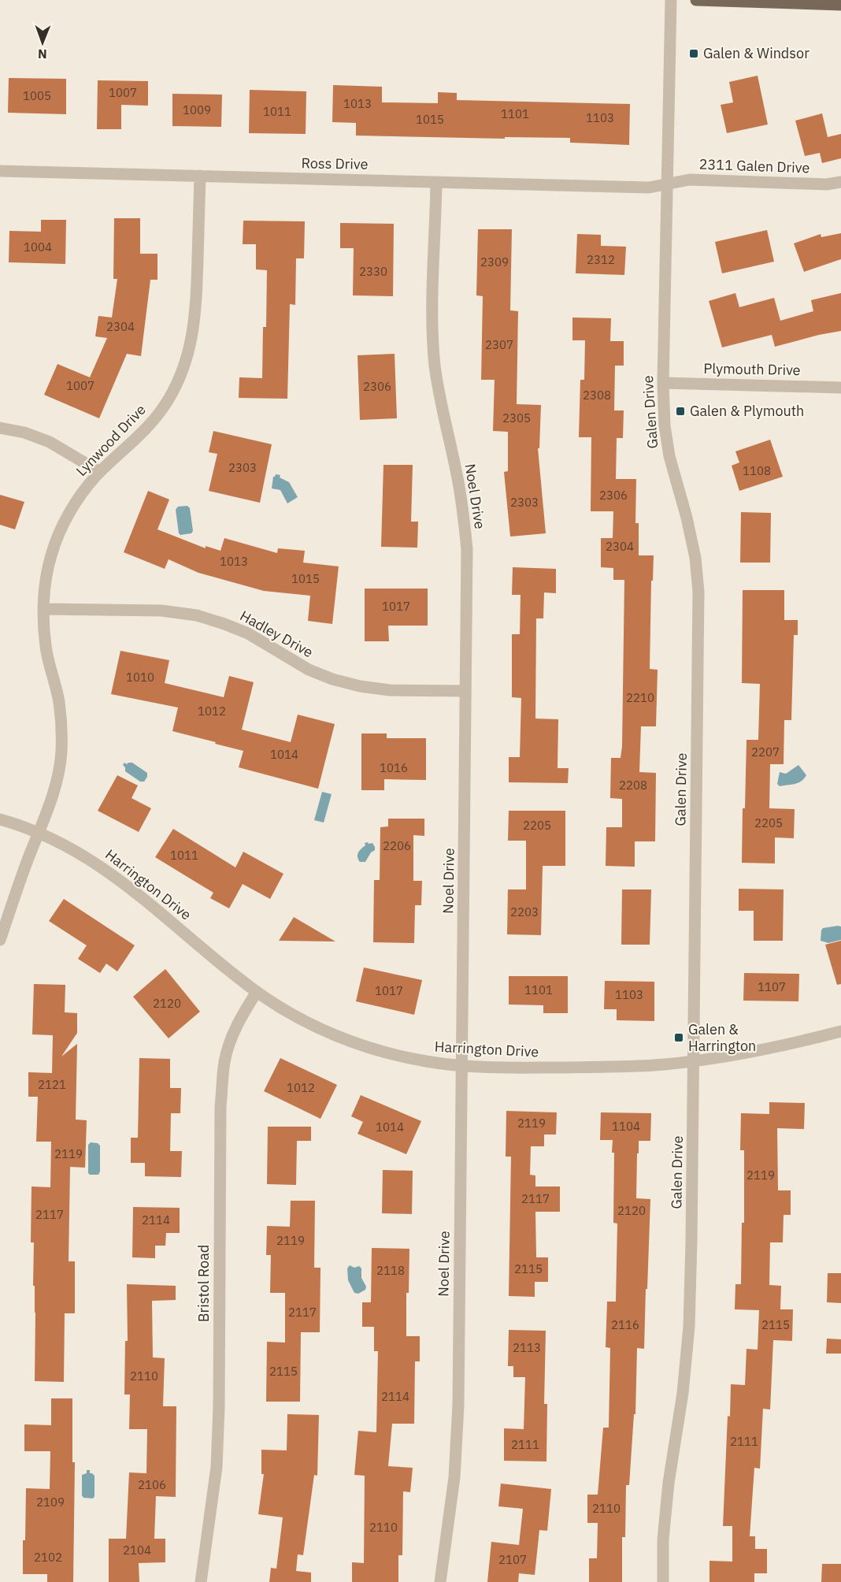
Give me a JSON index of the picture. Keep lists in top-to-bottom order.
{
  "streets": {
    "street": [
      "Ross Drive",
      "2311 Galen Drive",
      "Plymouth Drive",
      "Galen Drive",
      "Lynwood Drive",
      "Noel Drive",
      "Hadley Drive",
      "Harrington Drive",
      "Bristol Road"
    ]
  },
  "crossings": [
    ["Ross Drive", "2311 Galen Drive"],
    ["Ross Drive", "Galen Drive"],
    ["Ross Drive", "Lynwood Drive"],
    ["Ross Drive", "Noel Drive"],
    ["2311 Galen Drive", "Galen Drive"],
    ["Plymouth Drive", "Galen Drive"],
    ["Galen Drive", "Harrington Drive"],
    ["Lynwood Drive", "Hadley Drive"],
    ["Lynwood Drive", "Harrington Drive"],
    ["Noel Drive", "Hadley Drive"],
    ["Noel Drive", "Harrington Drive"],
    ["Harrington Drive", "Bristol Road"]
  ],
  "places": {
    "transit": ["Galen & Windsor", "Galen & Plymouth", "Galen & Harrington"]
  },
  "house_numbers": [
    "1007",
    "1005",
    "1013",
    "1009",
    "1011",
    "1101",
    "1103",
    "1015",
    "1004",
    "2312",
    "2309",
    "2330",
    "2304",
    "2307",
    "1007",
    "2306",
    "2308",
    "2305",
    "2303",
    "1108",
    "2306",
    "2303",
    "2304",
    "1013",
    "1015",
    "1017",
    "1010",
    "2210",
    "1012",
    "2207",
    "1014",
    "1016",
    "2208",
    "2205",
    "2205",
    "2206",
    "1011",
    "2203",
    "1107",
    "1101",
    "1017",
    "1103",
    "2120",
    "2121",
    "1012",
    "2119",
    "1104",
    "1014",
    "2119",
    "2119",
    "2117",
    "2120",
    "2117",
    "2114",
    "2119",
    "2115",
    "2118",
    "2117",
    "2116",
    "2115",
    "2113",
    "2115",
    "2110",
    "2114",
    "2111",
    "2111",
    "2106",
    "2109",
    "2110",
    "2110",
    "2104",
    "2102",
    "2107"
  ],
  "north": "bottom"
}
